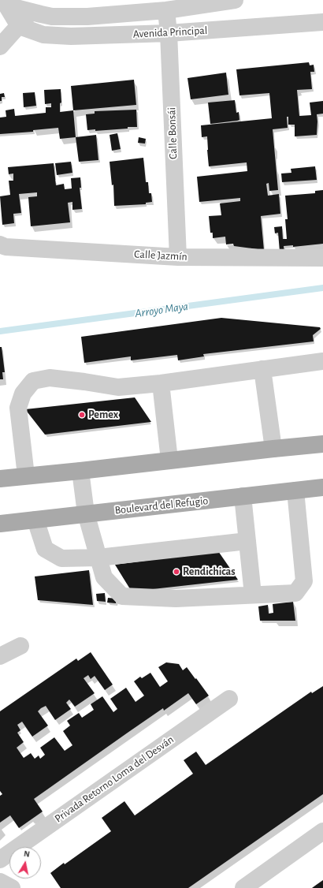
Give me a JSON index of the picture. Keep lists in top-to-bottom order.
{
  "streets": {
    "main road": ["Boulevard del Refugio"],
    "street": [
      "Avenida Principal",
      "Calle Bonsái",
      "Calle Jazmín",
      "Privada Retorno Loma del Desván"
    ]
  },
  "crossings": [
    ["Avenida Principal", "Calle Bonsái"],
    ["Calle Bonsái", "Calle Jazmín"]
  ],
  "water": ["Arroyo Maya"],
  "places": ["Pemex", "Rendichicas"],
  "north": "top"
}
